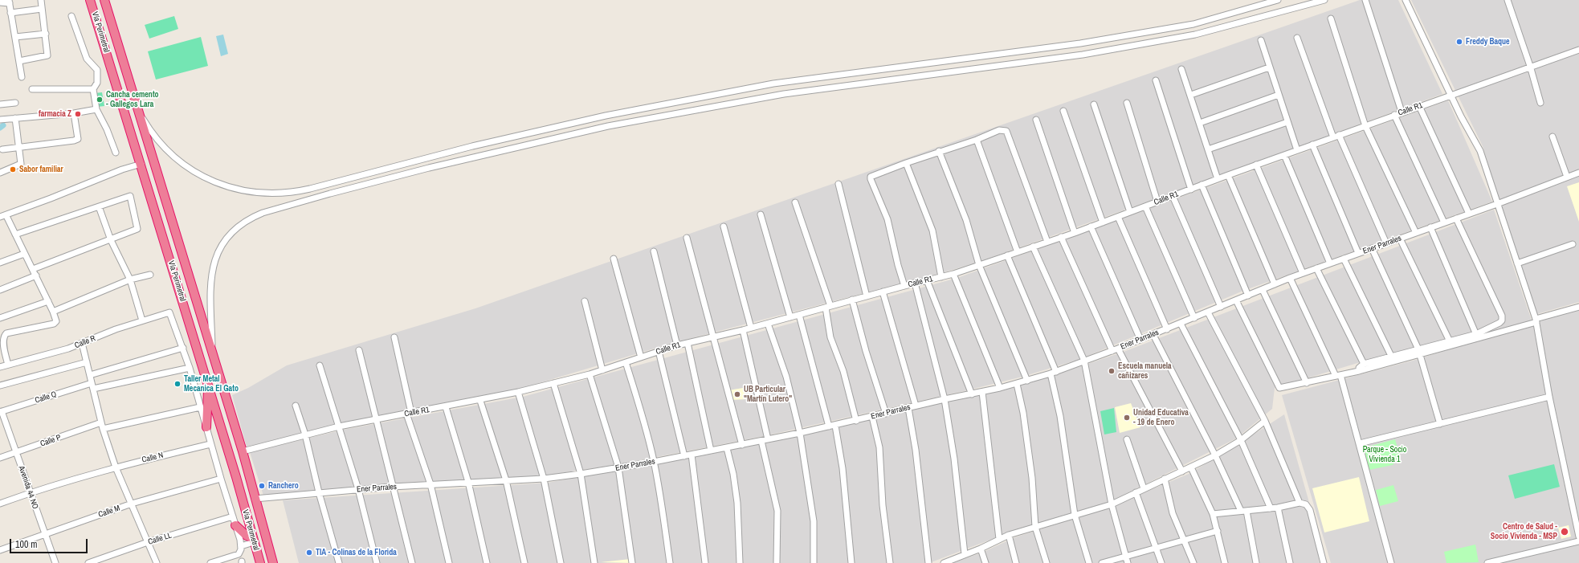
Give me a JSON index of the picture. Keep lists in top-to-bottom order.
{
  "streets": {
    "highway": ["Vía Perimetral"],
    "street": [
      "Calle R1",
      "Ener Parrales",
      "Calle R",
      "Calle Q",
      "Calle P",
      "Calle N",
      "Avenida 44 NO",
      "Calle M",
      "Calle LL"
    ]
  },
  "crossings": [
    ["Vía Perimetral", "Calle R1"],
    ["Vía Perimetral", "Ener Parrales"],
    ["Calle Q", "Avenida 44 NO"],
    ["Calle P", "Avenida 44 NO"],
    ["Calle N", "Avenida 44 NO"],
    ["Avenida 44 NO", "Calle M"]
  ],
  "parks": ["Parque - Socio Vivienda 1"],
  "places": [
    "Freddy Baque",
    "Cancha cemento - Gallegos Lara",
    "farmacia Z",
    "Sabor familiar",
    "Escuela manuela cañizares",
    "Taller Metal Mecanica El Gato",
    "UB Particular \"Martín Lutero\"",
    "Unidad Educativa - 19 de Enero",
    "Ranchero",
    "Centro de Salud - Socio Vivienda - MSP",
    "TIA - Colinas de la Florida"
  ],
  "scale_bar": "100 m"
}
